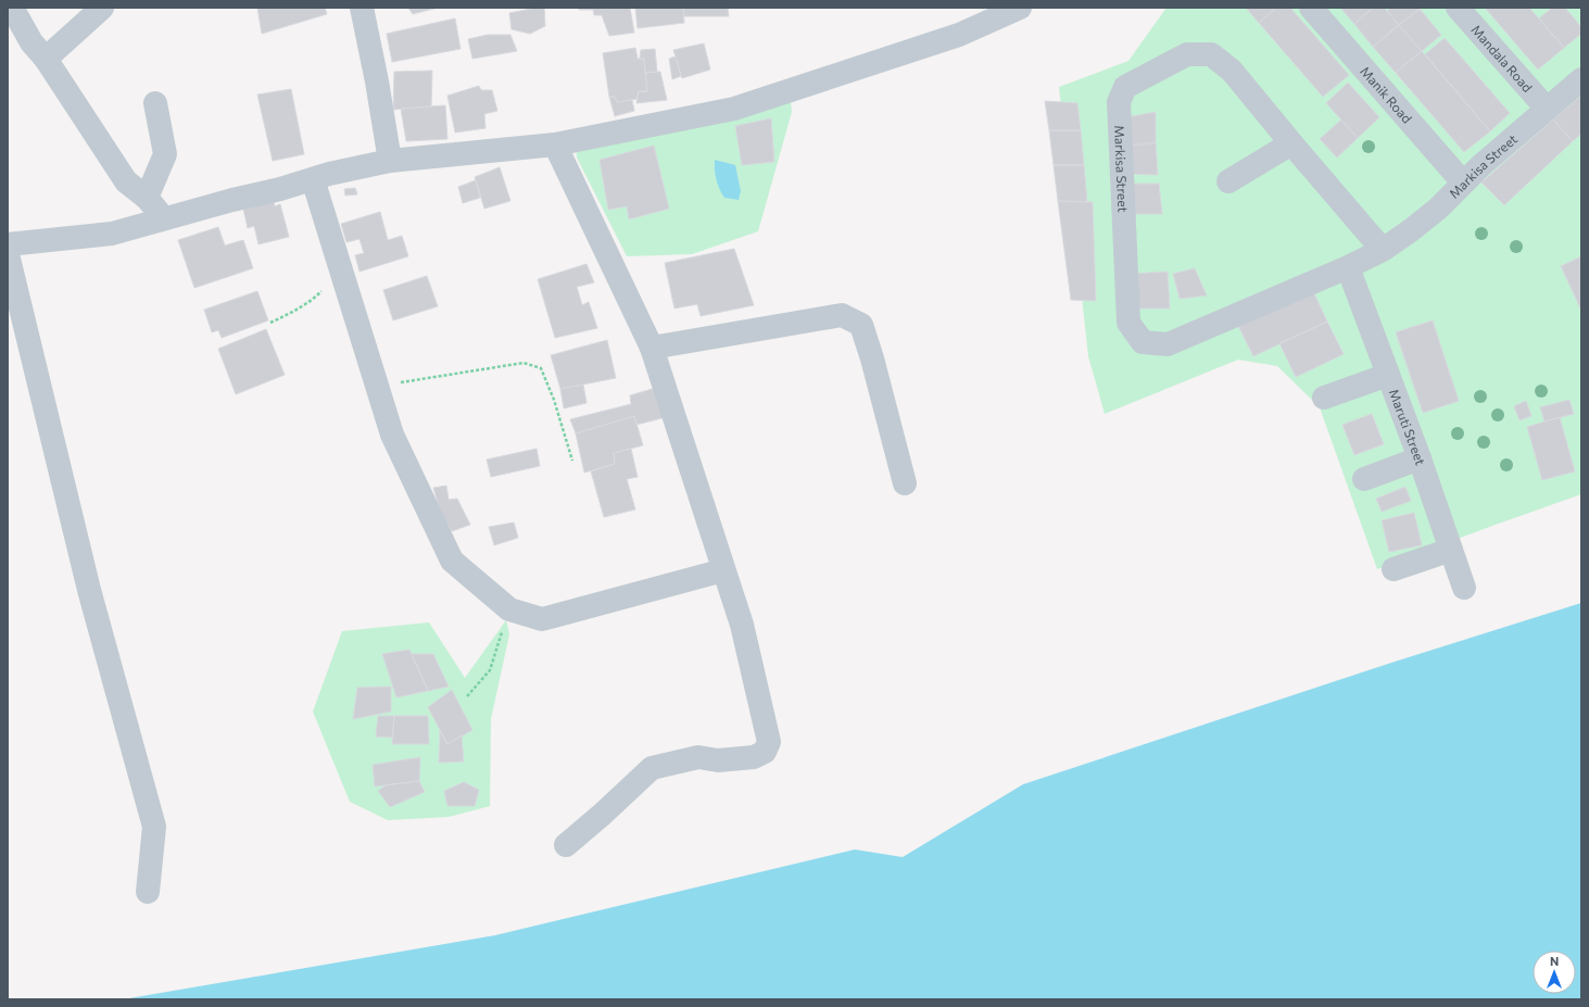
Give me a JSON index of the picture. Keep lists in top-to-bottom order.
{
  "streets": {
    "street": [
      "Mandala Road",
      "Manik Road",
      "Markisa Street",
      "Maruti Street"
    ]
  },
  "crossings": [
    ["Mandala Road", "Markisa Street"],
    ["Manik Road", "Markisa Street"],
    ["Markisa Street", "Maruti Street"]
  ],
  "north": "top"
}
